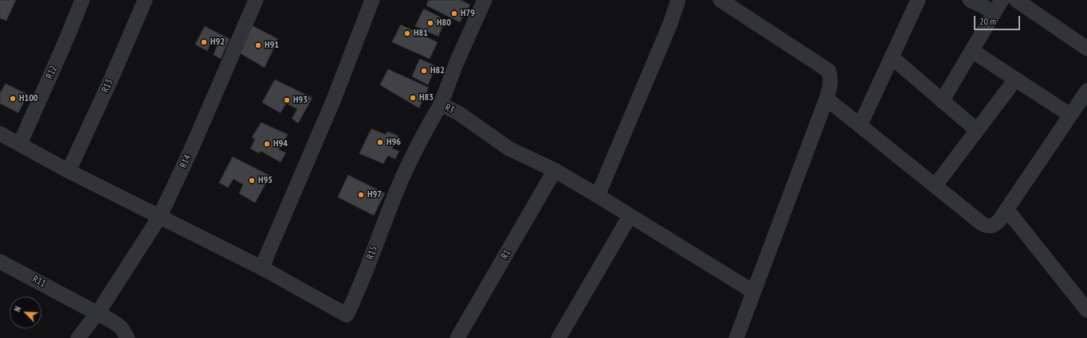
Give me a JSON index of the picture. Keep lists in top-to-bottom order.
{
  "streets": {
    "street": [
      "R12",
      "R13",
      "R3",
      "R14",
      "R15",
      "R1",
      "R11"
    ]
  },
  "crossings": [
    ["R12", "R15"],
    ["R13", "R15"],
    ["R3", "R15"],
    ["R3", "R1"],
    ["R14", "R15"],
    ["R14", "R11"]
  ],
  "places": [
    "H79",
    "H80",
    "H81",
    "H92",
    "H91",
    "H82",
    "H83",
    "H100",
    "H93",
    "H96",
    "H94",
    "H95",
    "H97"
  ],
  "scale_bar": "20 m",
  "north": "top left"
}
